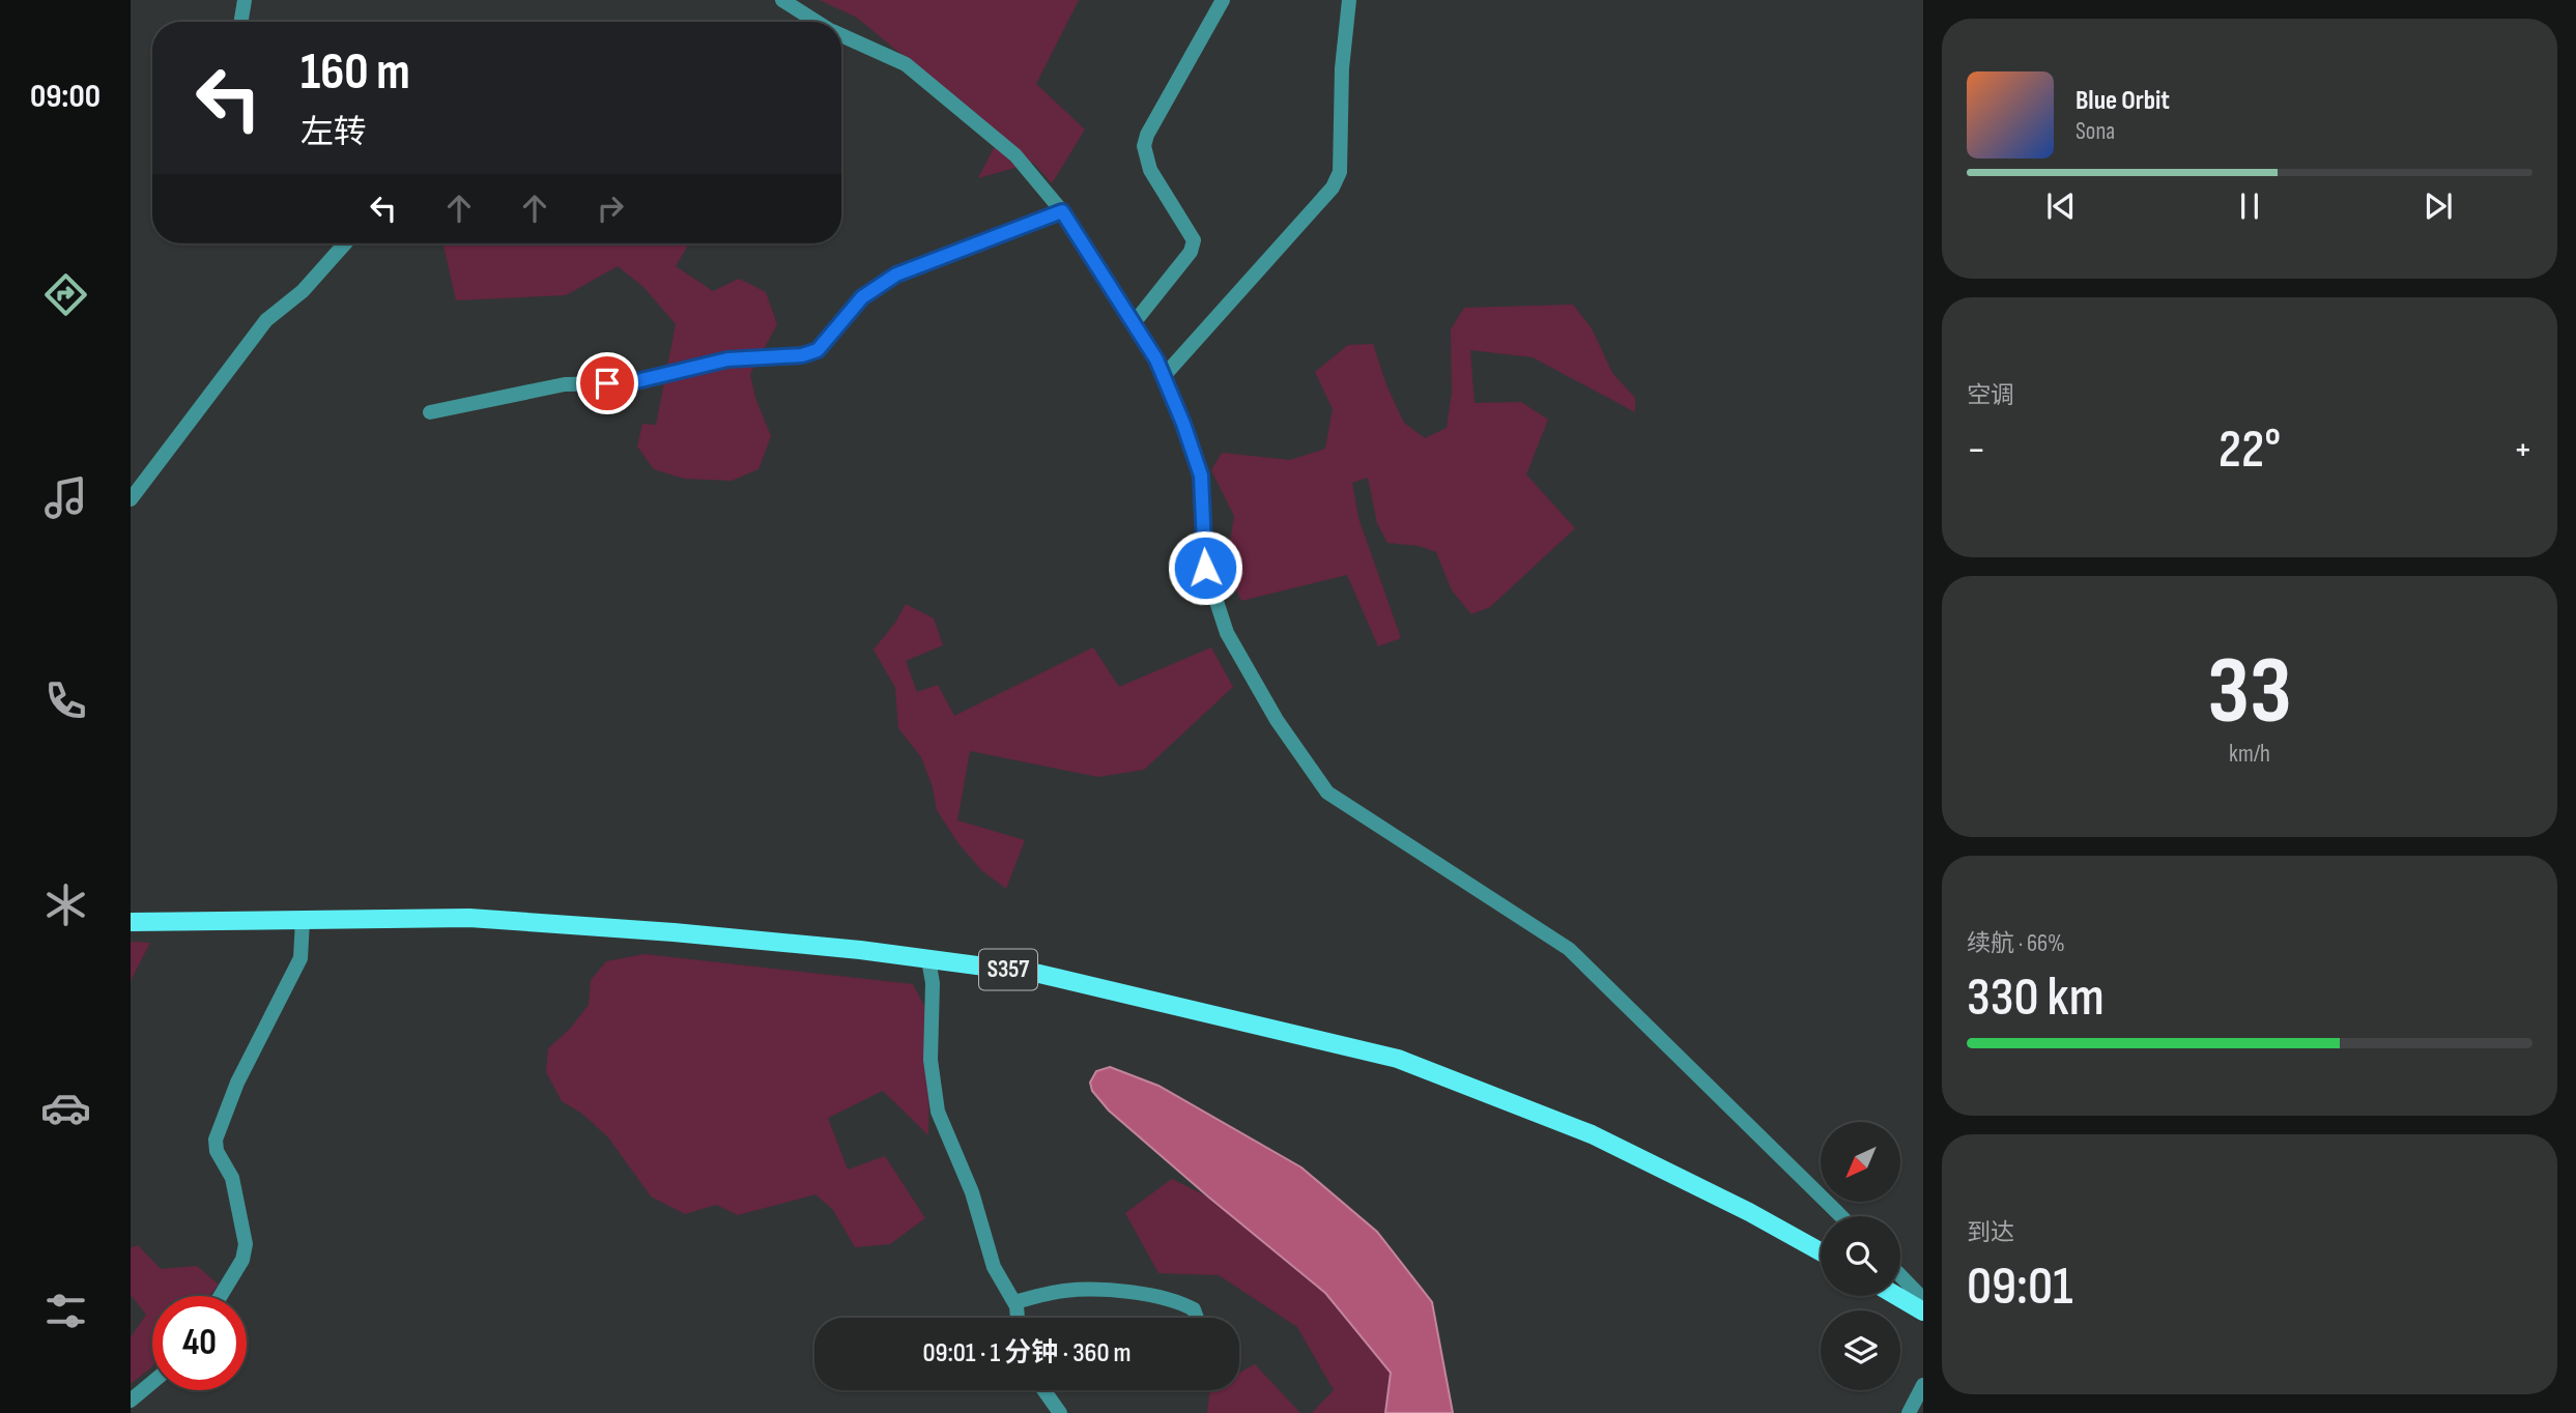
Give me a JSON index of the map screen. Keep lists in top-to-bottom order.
{
  "streets": {
    "main road": ["S357"]
  },
  "north": "bottom left",
  "page": {
    "tabs": "09:00",
    "turn": ["160 m", "左转"],
    "song": ["Blue Orbit", "Sona"],
    "tile": [
      "空调",
      ["33", "km/h"],
      ["续航 · 66%", "330 km"],
      ["到达", "09:01"]
    ],
    "heat": ["−", "22°", "+"],
    "limit": "40",
    "trip": "09:01 · 1 分钟 · 360 m"
  }
}
